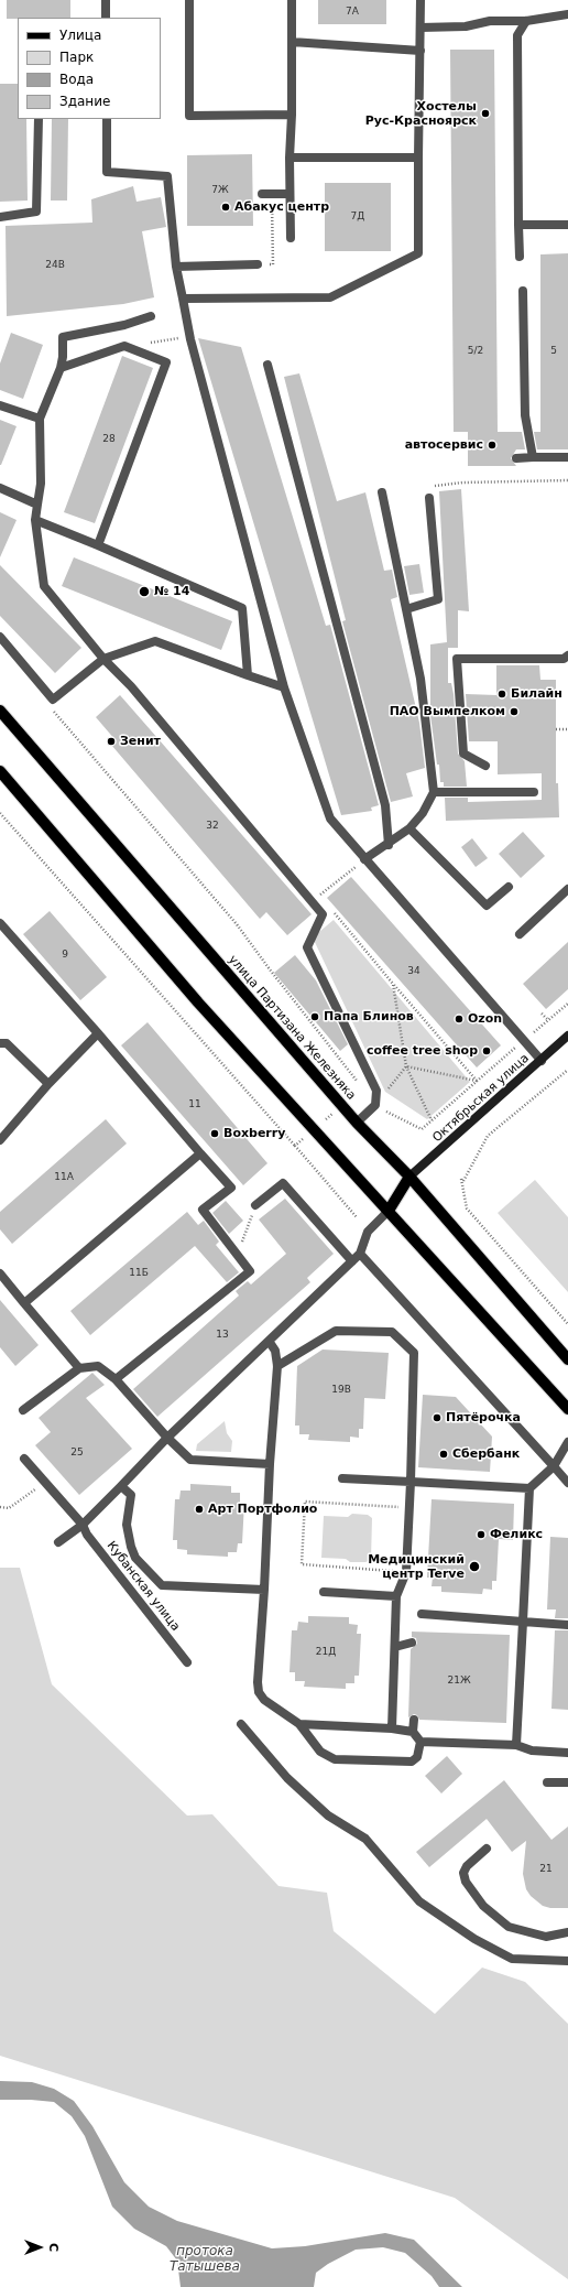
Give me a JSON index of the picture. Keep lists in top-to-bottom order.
{
  "streets": {
    "main road": ["улица Партизана Железняка", "Октябрьская улица"],
    "street": ["Кубанская улица"]
  },
  "crossings": [
    ["улица Партизана Железняка", "Октябрьская улица"]
  ],
  "water": ["протока Татышева"],
  "places": [
    "Хостелы Рус-Красноярск",
    "Абакус центр",
    "автосервис",
    "№ 14",
    "Билайн",
    "ПАО Вымпелком",
    "Зенит",
    "Папа Блинов",
    "Ozon",
    "coffee tree shop",
    "Boxberry",
    "Пятёрочка",
    "Сбербанк",
    "Арт Портфолио",
    "Феликс",
    "Медицинский центр Terve"
  ],
  "house_numbers": [
    "7А",
    "7Ж",
    "7Д",
    "24В",
    "5/2",
    "5",
    "28",
    "32",
    "9",
    "34",
    "11",
    "11А",
    "11Б",
    "13",
    "19В",
    "25",
    "21Д",
    "21Ж",
    "21"
  ],
  "legend": [
    "Улица",
    "Парк",
    "Вода",
    "Здание"
  ],
  "north": "right"
}
